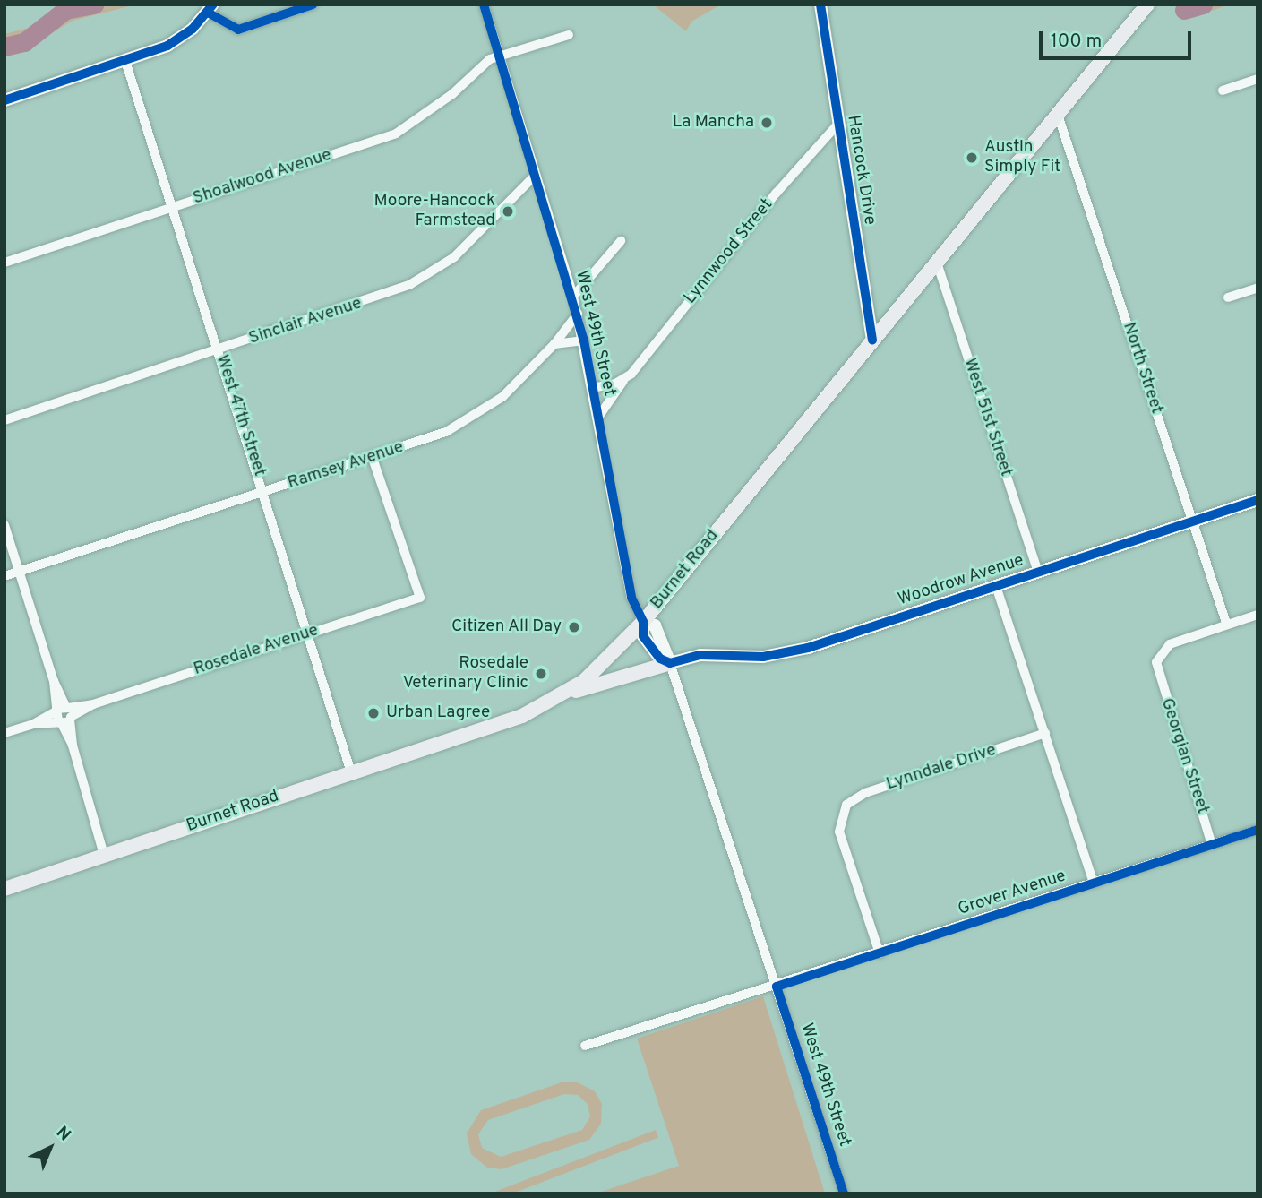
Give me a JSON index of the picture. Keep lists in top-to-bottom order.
{
  "streets": {
    "main road": ["Burnet Road"],
    "street": [
      "Hancock Drive",
      "Shoalwood Avenue",
      "Lynnwood Street",
      "Sinclair Avenue",
      "West 49th Street",
      "North Street",
      "West 47th Street",
      "West 51st Street",
      "Ramsey Avenue",
      "Woodrow Avenue",
      "Rosedale Avenue",
      "Georgian Street",
      "Lynndale Drive",
      "Grover Avenue"
    ]
  },
  "crossings": [
    ["Hancock Drive", "Lynnwood Street"],
    ["Hancock Drive", "Burnet Road"],
    ["Shoalwood Avenue", "West 49th Street"],
    ["Shoalwood Avenue", "West 47th Street"],
    ["Lynnwood Street", "West 49th Street"],
    ["Sinclair Avenue", "West 49th Street"],
    ["Sinclair Avenue", "West 47th Street"],
    ["West 49th Street", "Ramsey Avenue"],
    ["West 49th Street", "Burnet Road"],
    ["West 49th Street", "Woodrow Avenue"],
    ["West 49th Street", "Grover Avenue"],
    ["North Street", "Burnet Road"],
    ["North Street", "Woodrow Avenue"],
    ["North Street", "Georgian Street"],
    ["West 47th Street", "Ramsey Avenue"],
    ["West 47th Street", "Burnet Road"],
    ["West 47th Street", "Rosedale Avenue"],
    ["West 51st Street", "Burnet Road"],
    ["West 51st Street", "Woodrow Avenue"],
    ["Ramsey Avenue", "Rosedale Avenue"],
    ["Georgian Street", "Grover Avenue"],
    ["Lynndale Drive", "Grover Avenue"]
  ],
  "places": [
    "La Mancha",
    "Austin Simply Fit",
    "Moore-Hancock Farmstead",
    "Citizen All Day",
    "Rosedale Veterinary Clinic",
    "Urban Lagree"
  ],
  "scale_bar": "100 m",
  "north": "top right"
}
